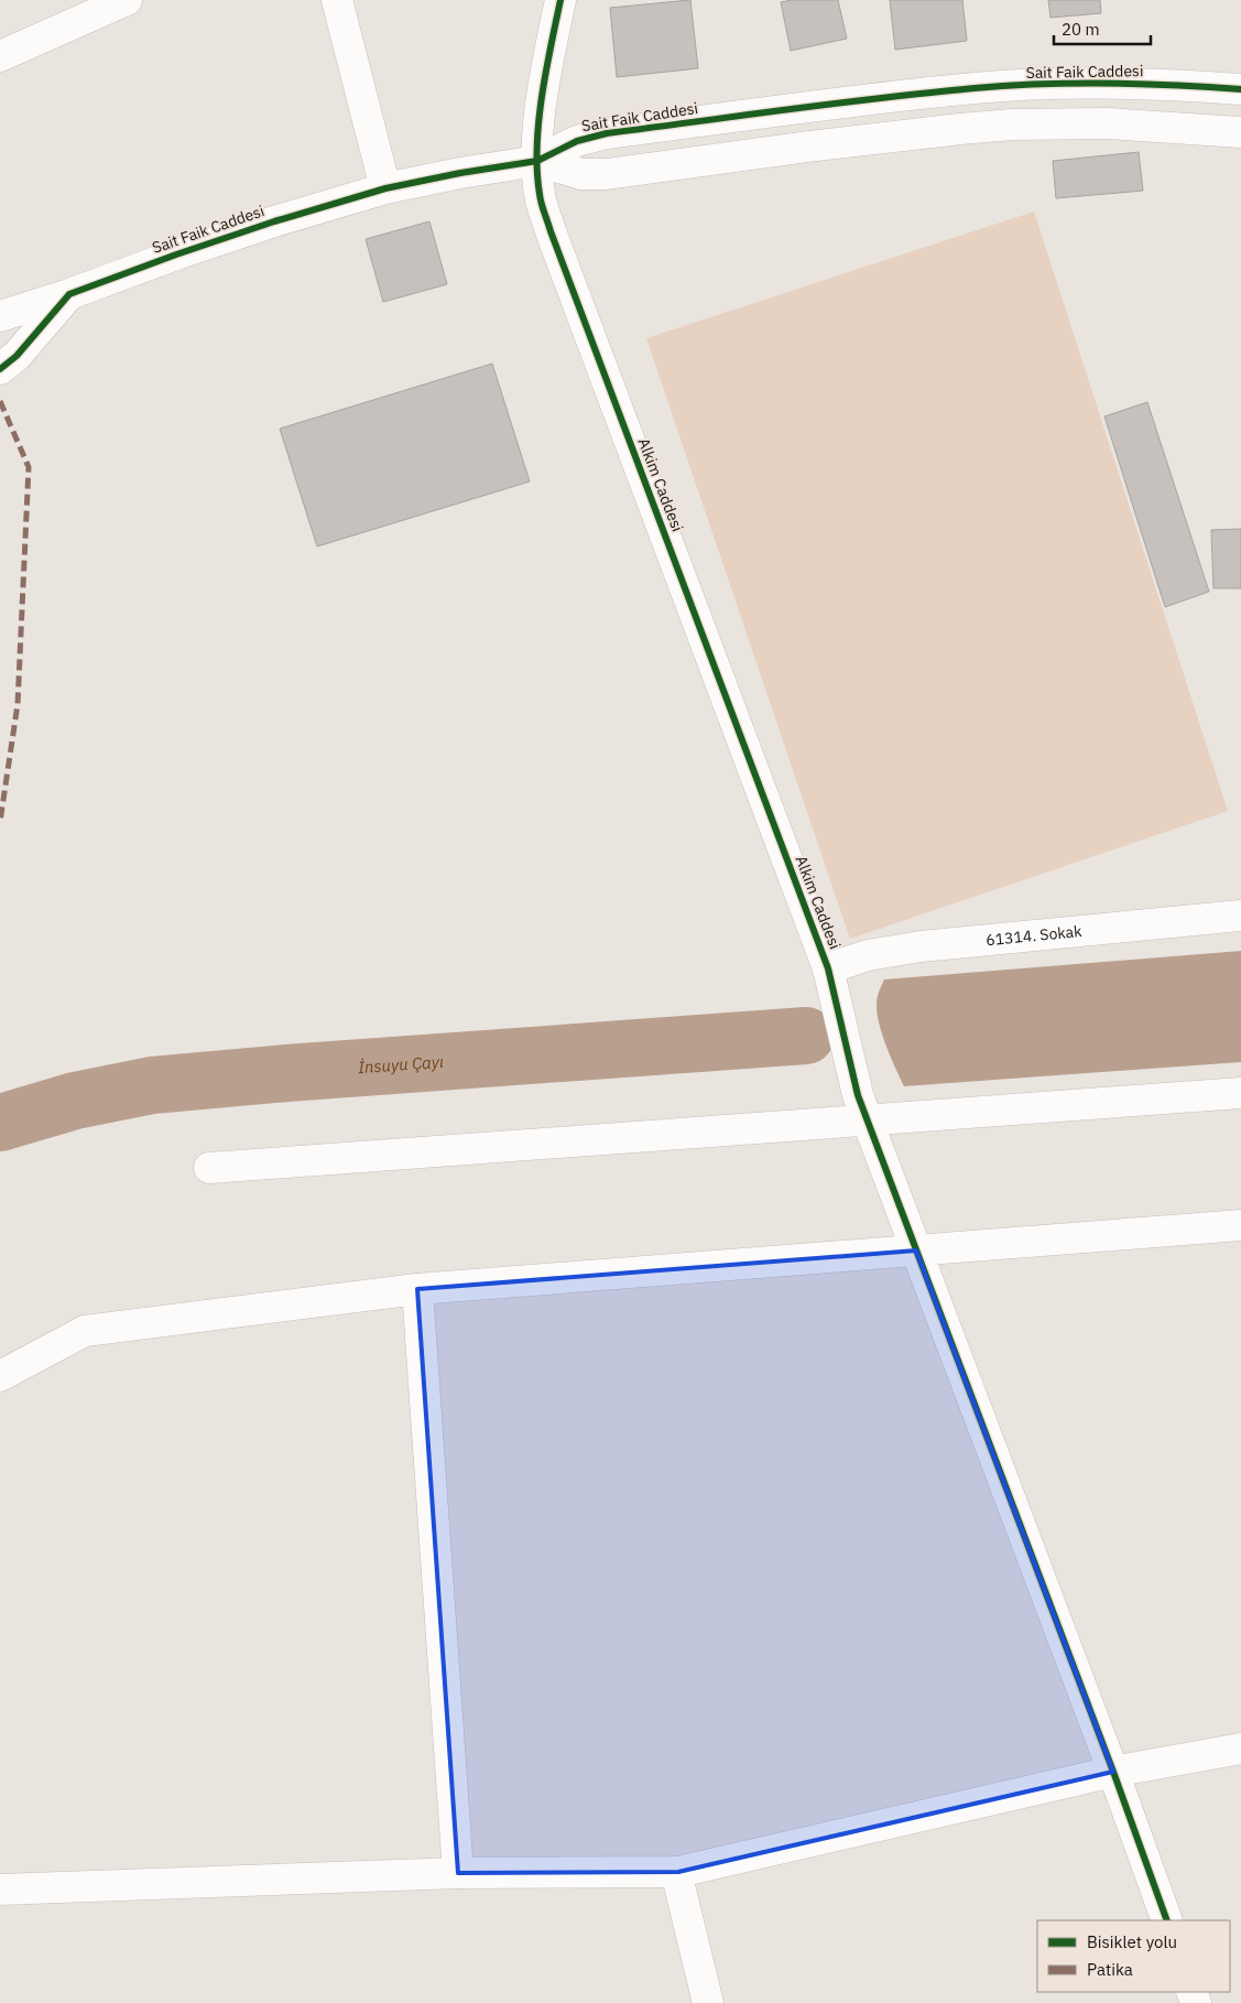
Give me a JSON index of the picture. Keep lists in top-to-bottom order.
{
  "streets": {
    "street": ["Sait Faik Caddesi", "Alkim Caddesi", "61314. Sokak"]
  },
  "crossings": [
    ["Sait Faik Caddesi", "Alkim Caddesi"],
    ["Alkim Caddesi", "61314. Sokak"]
  ],
  "water": ["İnsuyu Çayı"],
  "legend": ["Bisiklet yolu", "Patika"],
  "scale_bar": "20 m"
}
